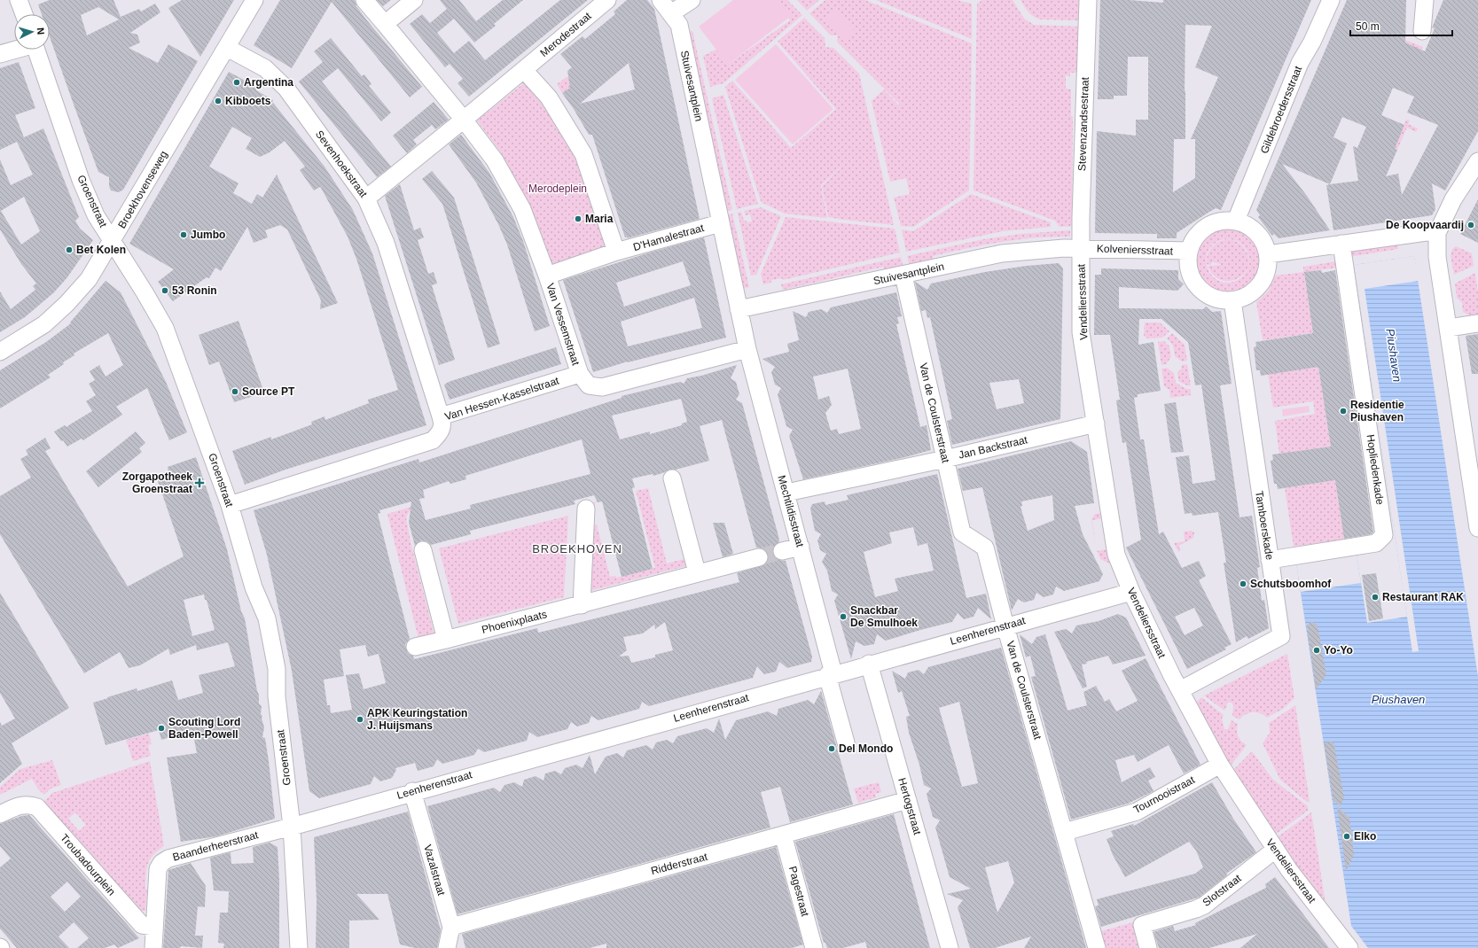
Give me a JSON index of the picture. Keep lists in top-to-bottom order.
{
  "streets": {
    "street": [
      "Merodestraat",
      "Stuivesantplein",
      "Gildebroedersstraat",
      "Stevenzandsestraat",
      "Sevenhoekstraat",
      "Broekhovenseweg",
      "Groenstraat",
      "D'Hamalestraat",
      "Kolveniersstraat",
      "Vendeliersstraat",
      "Van Vessemstraat",
      "Van Hessen-Kasselstraat",
      "Van de Coulsterstraat",
      "Jan Backstraat",
      "Hopliedenkade",
      "Mechtildisstraat",
      "Tamboerskade",
      "Phoenixplaats",
      "Leenherenstraat",
      "Tournooistraat",
      "Hertogstraat",
      "Baanderheerstraat",
      "Ridderstraat",
      "Troubadourplein",
      "Vazalstraat",
      "Slotstraat",
      "Pagestraat"
    ]
  },
  "crossings": [
    ["Stuivesantplein", "Stevenzandsestraat"],
    ["Stuivesantplein", "D'Hamalestraat"],
    ["Stuivesantplein", "Kolveniersstraat"],
    ["Stuivesantplein", "Vendeliersstraat"],
    ["Stuivesantplein", "Van de Coulsterstraat"],
    ["Stuivesantplein", "Mechtildisstraat"],
    ["Gildebroedersstraat", "Kolveniersstraat"],
    ["Gildebroedersstraat", "Tamboerskade"],
    ["Stevenzandsestraat", "Kolveniersstraat"],
    ["Stevenzandsestraat", "Vendeliersstraat"],
    ["Sevenhoekstraat", "Broekhovenseweg"],
    ["Sevenhoekstraat", "Van Hessen-Kasselstraat"],
    ["Broekhovenseweg", "Groenstraat"],
    ["Groenstraat", "Van Hessen-Kasselstraat"],
    ["Groenstraat", "Leenherenstraat"],
    ["Groenstraat", "Baanderheerstraat"],
    ["Kolveniersstraat", "Vendeliersstraat"],
    ["Kolveniersstraat", "Tamboerskade"],
    ["Vendeliersstraat", "Jan Backstraat"],
    ["Vendeliersstraat", "Tamboerskade"],
    ["Vendeliersstraat", "Leenherenstraat"],
    ["Vendeliersstraat", "Tournooistraat"],
    ["Vendeliersstraat", "Slotstraat"],
    ["Van Vessemstraat", "Van Hessen-Kasselstraat"],
    ["Van de Coulsterstraat", "Jan Backstraat"],
    ["Van de Coulsterstraat", "Leenherenstraat"],
    ["Van de Coulsterstraat", "Tournooistraat"],
    ["Jan Backstraat", "Mechtildisstraat"],
    ["Hopliedenkade", "Tamboerskade"],
    ["Mechtildisstraat", "Leenherenstraat"],
    ["Leenherenstraat", "Hertogstraat"],
    ["Leenherenstraat", "Baanderheerstraat"],
    ["Leenherenstraat", "Vazalstraat"],
    ["Hertogstraat", "Ridderstraat"],
    ["Baanderheerstraat", "Troubadourplein"],
    ["Ridderstraat", "Vazalstraat"],
    ["Ridderstraat", "Pagestraat"]
  ],
  "districts": ["BROEKHOVEN"],
  "water": ["Piushaven"],
  "parks": ["Merodeplein"],
  "places": {
    "other": [
      "Argentina",
      "Kibboets",
      "Maria",
      "De Koopvaardij",
      "Jumbo",
      "Bet Kolen",
      "53 Ronin",
      "Source PT",
      "Residentie Piushaven",
      "Schutsboomhof",
      "Restaurant RAK",
      "Snackbar De Smulhoek",
      "Yo-Yo",
      "APK Keuringstation J. Huijsmans",
      "Scouting Lord Baden-Powell",
      "Del Mondo",
      "Elko"
    ],
    "health": ["Zorgapotheek Groenstraat"]
  },
  "scale_bar": "50 m",
  "north": "right"
}
